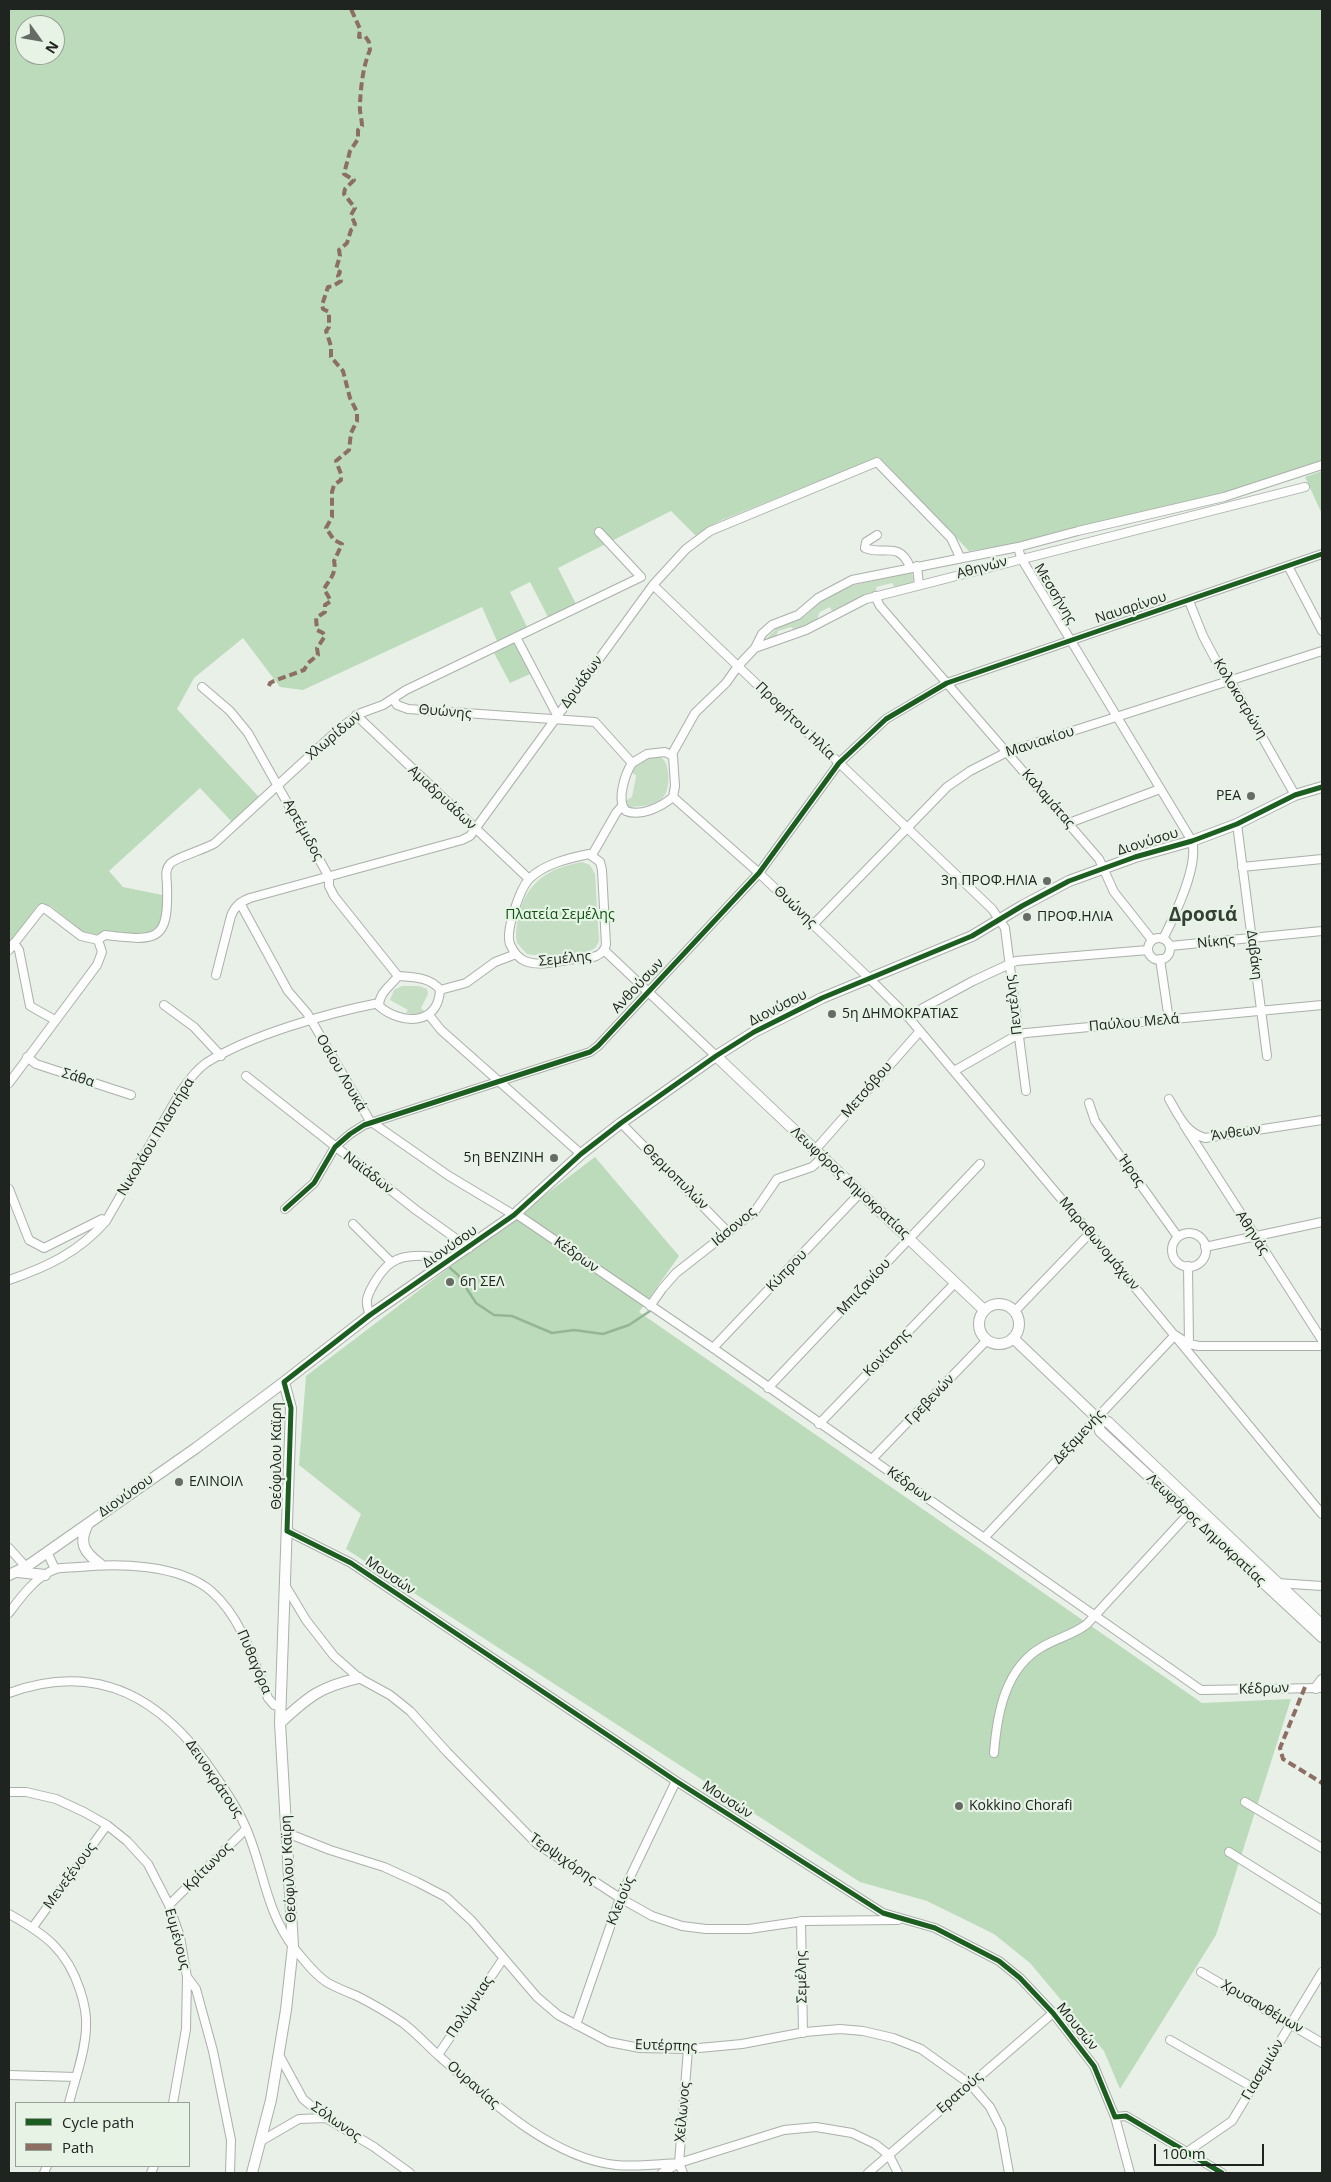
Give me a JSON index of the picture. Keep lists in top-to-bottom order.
{
  "streets": {
    "street": [
      "Αθηνών",
      "Μεσσήνης",
      "Ναυαρίνου",
      "Δρυάδων",
      "Κολοκοτρώνη",
      "Θυώνης",
      "Προφήτου Ηλία",
      "Χλωρίδων",
      "Μανιακίου",
      "Αμαδρυάδων",
      "Καλαμάτας",
      "Αρτέμιδος",
      "Διονύσου",
      "Νίκης",
      "Δαβάκη",
      "Σεμέλης",
      "Ανθούσων",
      "Πεντέλης",
      "Παύλου Μελά",
      "Οσίου Λουκά",
      "Σάθα",
      "Μετσόβου",
      "Άνθεων",
      "Νικολάου Πλαστήρα",
      "Ήρας",
      "Ναϊάδων",
      "Θερμοπυλών",
      "Λεωφόρος Δημοκρατίας",
      "Ιάσονος",
      "Αθηνάς",
      "Μαραθωνομάχων",
      "Κέδρων",
      "Κύπρου",
      "Μπιζανίου",
      "Κονίτσης",
      "Γρεβενών",
      "Δεξαμενής",
      "Θεόφιλου Καϊρη",
      "Μουσών",
      "Πυθαγόρα",
      "Δεινοκράτους",
      "Τερψιχόρης",
      "Κρίτωνος",
      "Μενεξένους",
      "Κλειούς",
      "Ευμένους",
      "Πολύμνιας",
      "Χρυσανθέμων",
      "Ευτέρπης",
      "Γιασεμιών",
      "Ουρανίας",
      "Ερατούς",
      "Χείλωνος",
      "Σόλωνος"
    ]
  },
  "crossings": [
    ["Αθηνών", "Μεσσήνης"],
    ["Αθηνών", "Δρυάδων"],
    ["Αθηνών", "Θυώνης"],
    ["Αθηνών", "Προφήτου Ηλία"],
    ["Αθηνών", "Καλαμάτας"],
    ["Μεσσήνης", "Ναυαρίνου"],
    ["Μεσσήνης", "Μανιακίου"],
    ["Μεσσήνης", "Διονύσου"],
    ["Ναυαρίνου", "Κολοκοτρώνη"],
    ["Ναυαρίνου", "Καλαμάτας"],
    ["Ναυαρίνου", "Ανθούσων"],
    ["Δρυάδων", "Θυώνης"],
    ["Δρυάδων", "Προφήτου Ηλία"],
    ["Δρυάδων", "Αμαδρυάδων"],
    ["Δρυάδων", "Αρτέμιδος"],
    ["Δρυάδων", "Οσίου Λουκά"],
    ["Κολοκοτρώνη", "Μανιακίου"],
    ["Κολοκοτρώνη", "Διονύσου"],
    ["Θυώνης", "Χλωρίδων"],
    ["Θυώνης", "Μανιακίου"],
    ["Θυώνης", "Διονύσου"],
    ["Θυώνης", "Ανθούσων"],
    ["Θυώνης", "Μαραθωνομάχων"],
    ["Προφήτου Ηλία", "Μανιακίου"],
    ["Προφήτου Ηλία", "Διονύσου"],
    ["Προφήτου Ηλία", "Ανθούσων"],
    ["Προφήτου Ηλία", "Πεντέλης"],
    ["Χλωρίδων", "Αμαδρυάδων"],
    ["Χλωρίδων", "Αρτέμιδος"],
    ["Μανιακίου", "Καλαμάτας"],
    ["Αμαδρυάδων", "Σεμέλης"],
    ["Καλαμάτας", "Διονύσου"],
    ["Καλαμάτας", "Νίκης"],
    ["Καλαμάτας", "Ανθούσων"],
    ["Αρτέμιδος", "Νικολάου Πλαστήρα"],
    ["Διονύσου", "Δαβάκη"],
    ["Διονύσου", "Πεντέλης"],
    ["Διονύσου", "Οσίου Λουκά"],
    ["Διονύσου", "Ναϊάδων"],
    ["Διονύσου", "Θερμοπυλών"],
    ["Διονύσου", "Λεωφόρος Δημοκρατίας"],
    ["Διονύσου", "Μαραθωνομάχων"],
    ["Διονύσου", "Κέδρων"],
    ["Διονύσου", "Θεόφιλου Καϊρη"],
    ["Νίκης", "Δαβάκη"],
    ["Δαβάκη", "Παύλου Μελά"],
    ["Σεμέλης", "Τερψιχόρης"],
    ["Σεμέλης", "Ευτέρπης"],
    ["Ανθούσων", "Οσίου Λουκά"],
    ["Ανθούσων", "Ναϊάδων"],
    ["Πεντέλης", "Παύλου Μελά"],
    ["Παύλου Μελά", "Μαραθωνομάχων"],
    ["Οσίου Λουκά", "Νικολάου Πλαστήρα"],
    ["Οσίου Λουκά", "Κέδρων"],
    ["Μετσόβου", "Λεωφόρος Δημοκρατίας"],
    ["Μετσόβου", "Ιάσονος"],
    ["Μετσόβου", "Μαραθωνομάχων"],
    ["Άνθεων", "Αθηνάς"],
    ["Θερμοπυλών", "Ιάσονος"],
    ["Λεωφόρος Δημοκρατίας", "Ιάσονος"],
    ["Λεωφόρος Δημοκρατίας", "Κύπρου"],
    ["Λεωφόρος Δημοκρατίας", "Μπιζανίου"],
    ["Λεωφόρος Δημοκρατίας", "Κονίτσης"],
    ["Λεωφόρος Δημοκρατίας", "Γρεβενών"],
    ["Λεωφόρος Δημοκρατίας", "Δεξαμενής"],
    ["Ιάσονος", "Κέδρων"],
    ["Μαραθωνομάχων", "Δεξαμενής"],
    ["Κέδρων", "Κύπρου"],
    ["Κέδρων", "Μπιζανίου"],
    ["Κέδρων", "Κονίτσης"],
    ["Κέδρων", "Γρεβενών"],
    ["Κέδρων", "Δεξαμενής"],
    ["Θεόφιλου Καϊρη", "Μουσών"],
    ["Θεόφιλου Καϊρη", "Πυθαγόρα"],
    ["Θεόφιλου Καϊρη", "Δεινοκράτους"],
    ["Θεόφιλου Καϊρη", "Τερψιχόρης"],
    ["Θεόφιλου Καϊρη", "Ευτέρπης"],
    ["Θεόφιλου Καϊρη", "Ουρανίας"],
    ["Θεόφιλου Καϊρη", "Σόλωνος"],
    ["Μουσών", "Τερψιχόρης"],
    ["Μουσών", "Κλειούς"],
    ["Μουσών", "Ερατούς"],
    ["Δεινοκράτους", "Κρίτωνος"],
    ["Δεινοκράτους", "Ουρανίας"],
    ["Τερψιχόρης", "Κλειούς"],
    ["Κρίτωνος", "Ευμένους"],
    ["Μενεξένους", "Ευμένους"],
    ["Κλειούς", "Ευτέρπης"],
    ["Πολύμνιας", "Ευτέρπης"],
    ["Πολύμνιας", "Ουρανίας"],
    ["Χρυσανθέμων", "Γιασεμιών"],
    ["Ευτέρπης", "Ερατούς"],
    ["Ευτέρπης", "Χείλωνος"],
    ["Ουρανίας", "Χείλωνος"]
  ],
  "districts": ["Δροσιά"],
  "parks": ["Πλατεία Σεμέλης"],
  "places": [
    "ΡΕΑ",
    "3η ΠΡΟΦ.ΗΛΙΑ",
    "ΠΡΟΦ.ΗΛΙΑ",
    "5η ΔΗΜΟΚΡΑΤΙΑΣ",
    "5η ΒΕΝΖΙΝΗ",
    "6η ΣΕΛ",
    "ΕΛΙΝΟΙΛ",
    "Kokkino Chorafi"
  ],
  "legend": ["Cycle path", "Path"],
  "scale_bar": "100 m",
  "north": "bottom right"
}
